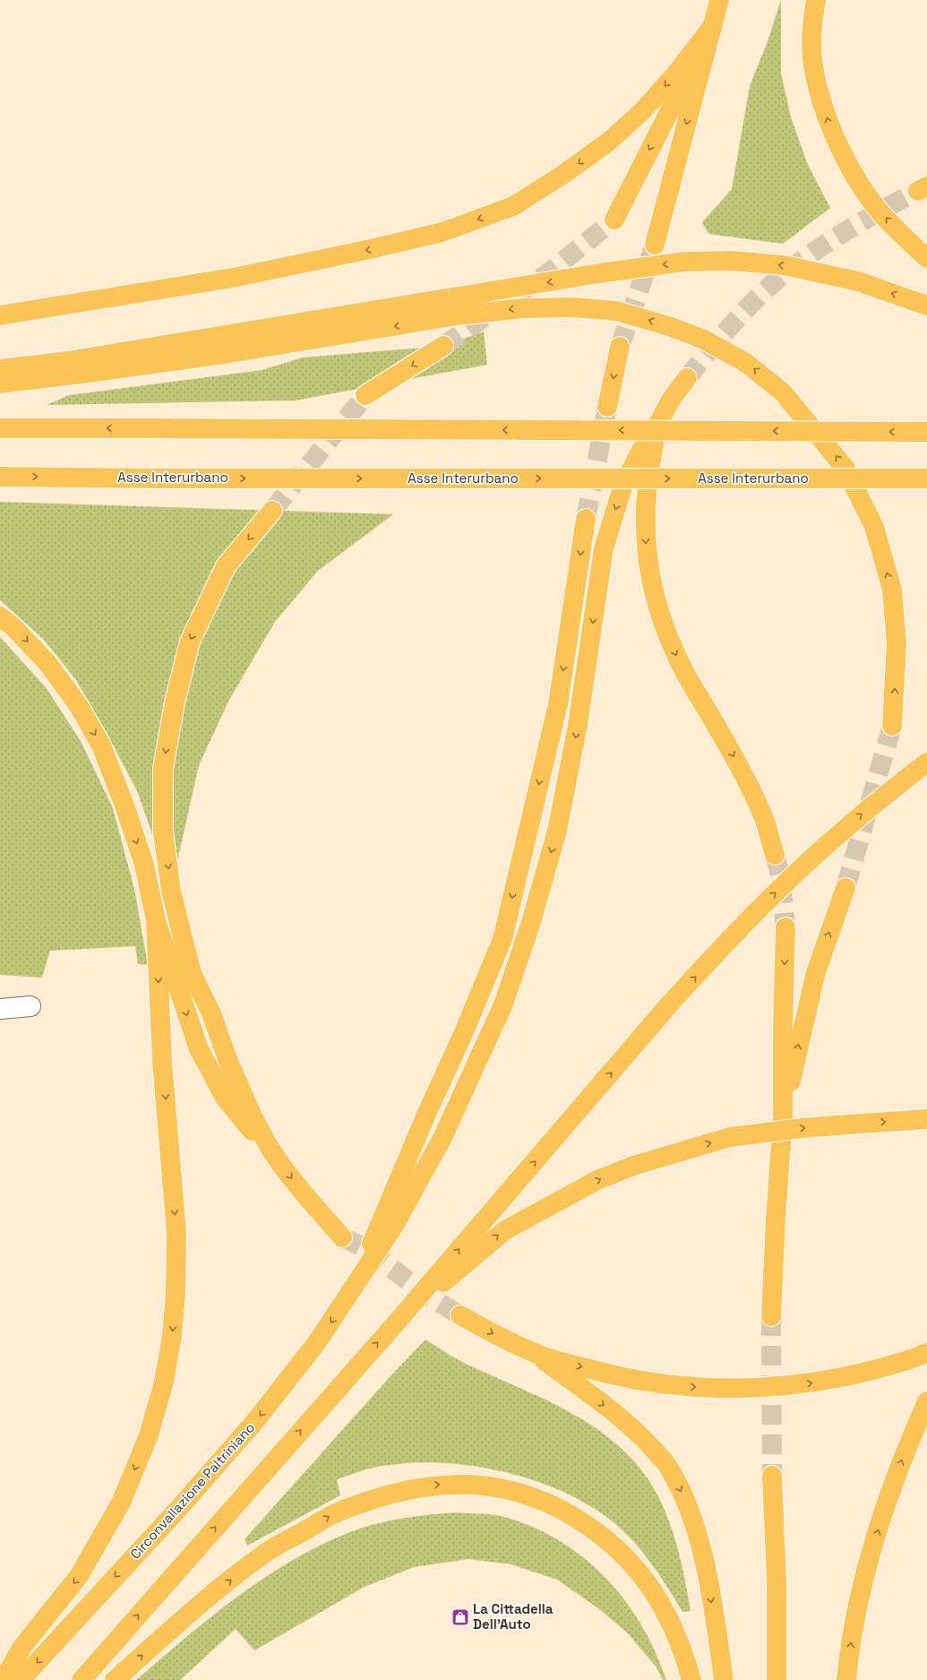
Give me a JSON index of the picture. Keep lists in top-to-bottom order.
{
  "streets": {
    "highway": ["Asse Interurbano", "Circonvallazione Paltriniano"]
  },
  "places": {
    "shop": ["La Cittadella Dell'Auto"]
  }
}
